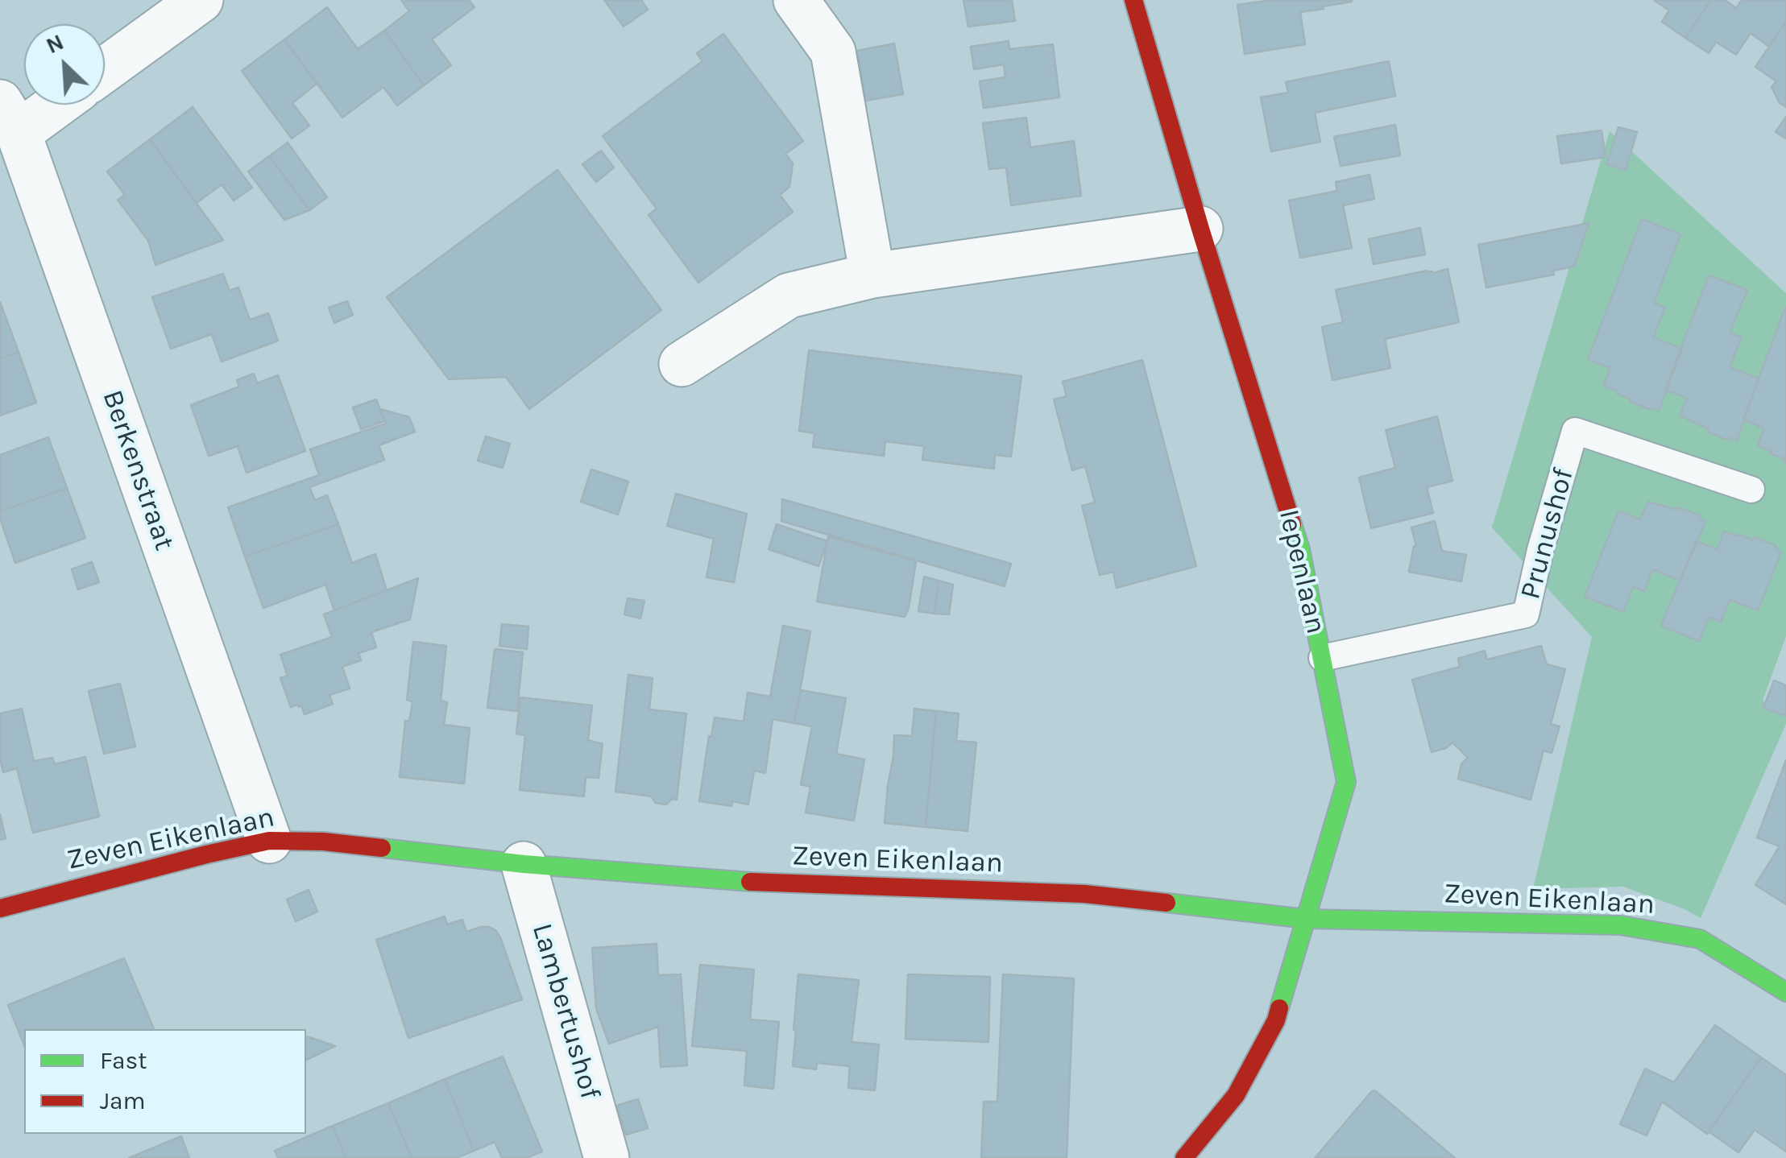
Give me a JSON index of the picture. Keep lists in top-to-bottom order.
{
  "streets": {
    "street": [
      "Berkenstraat",
      "Iepenlaan",
      "Zeven Eikenlaan",
      "Lambertushof"
    ],
    "lane": ["Prunushof"]
  },
  "crossings": [
    ["Berkenstraat", "Zeven Eikenlaan"],
    ["Prunushof", "Iepenlaan"],
    ["Iepenlaan", "Zeven Eikenlaan"],
    ["Zeven Eikenlaan", "Lambertushof"]
  ],
  "legend": ["Fast", "Jam"],
  "north": "top left"
}
